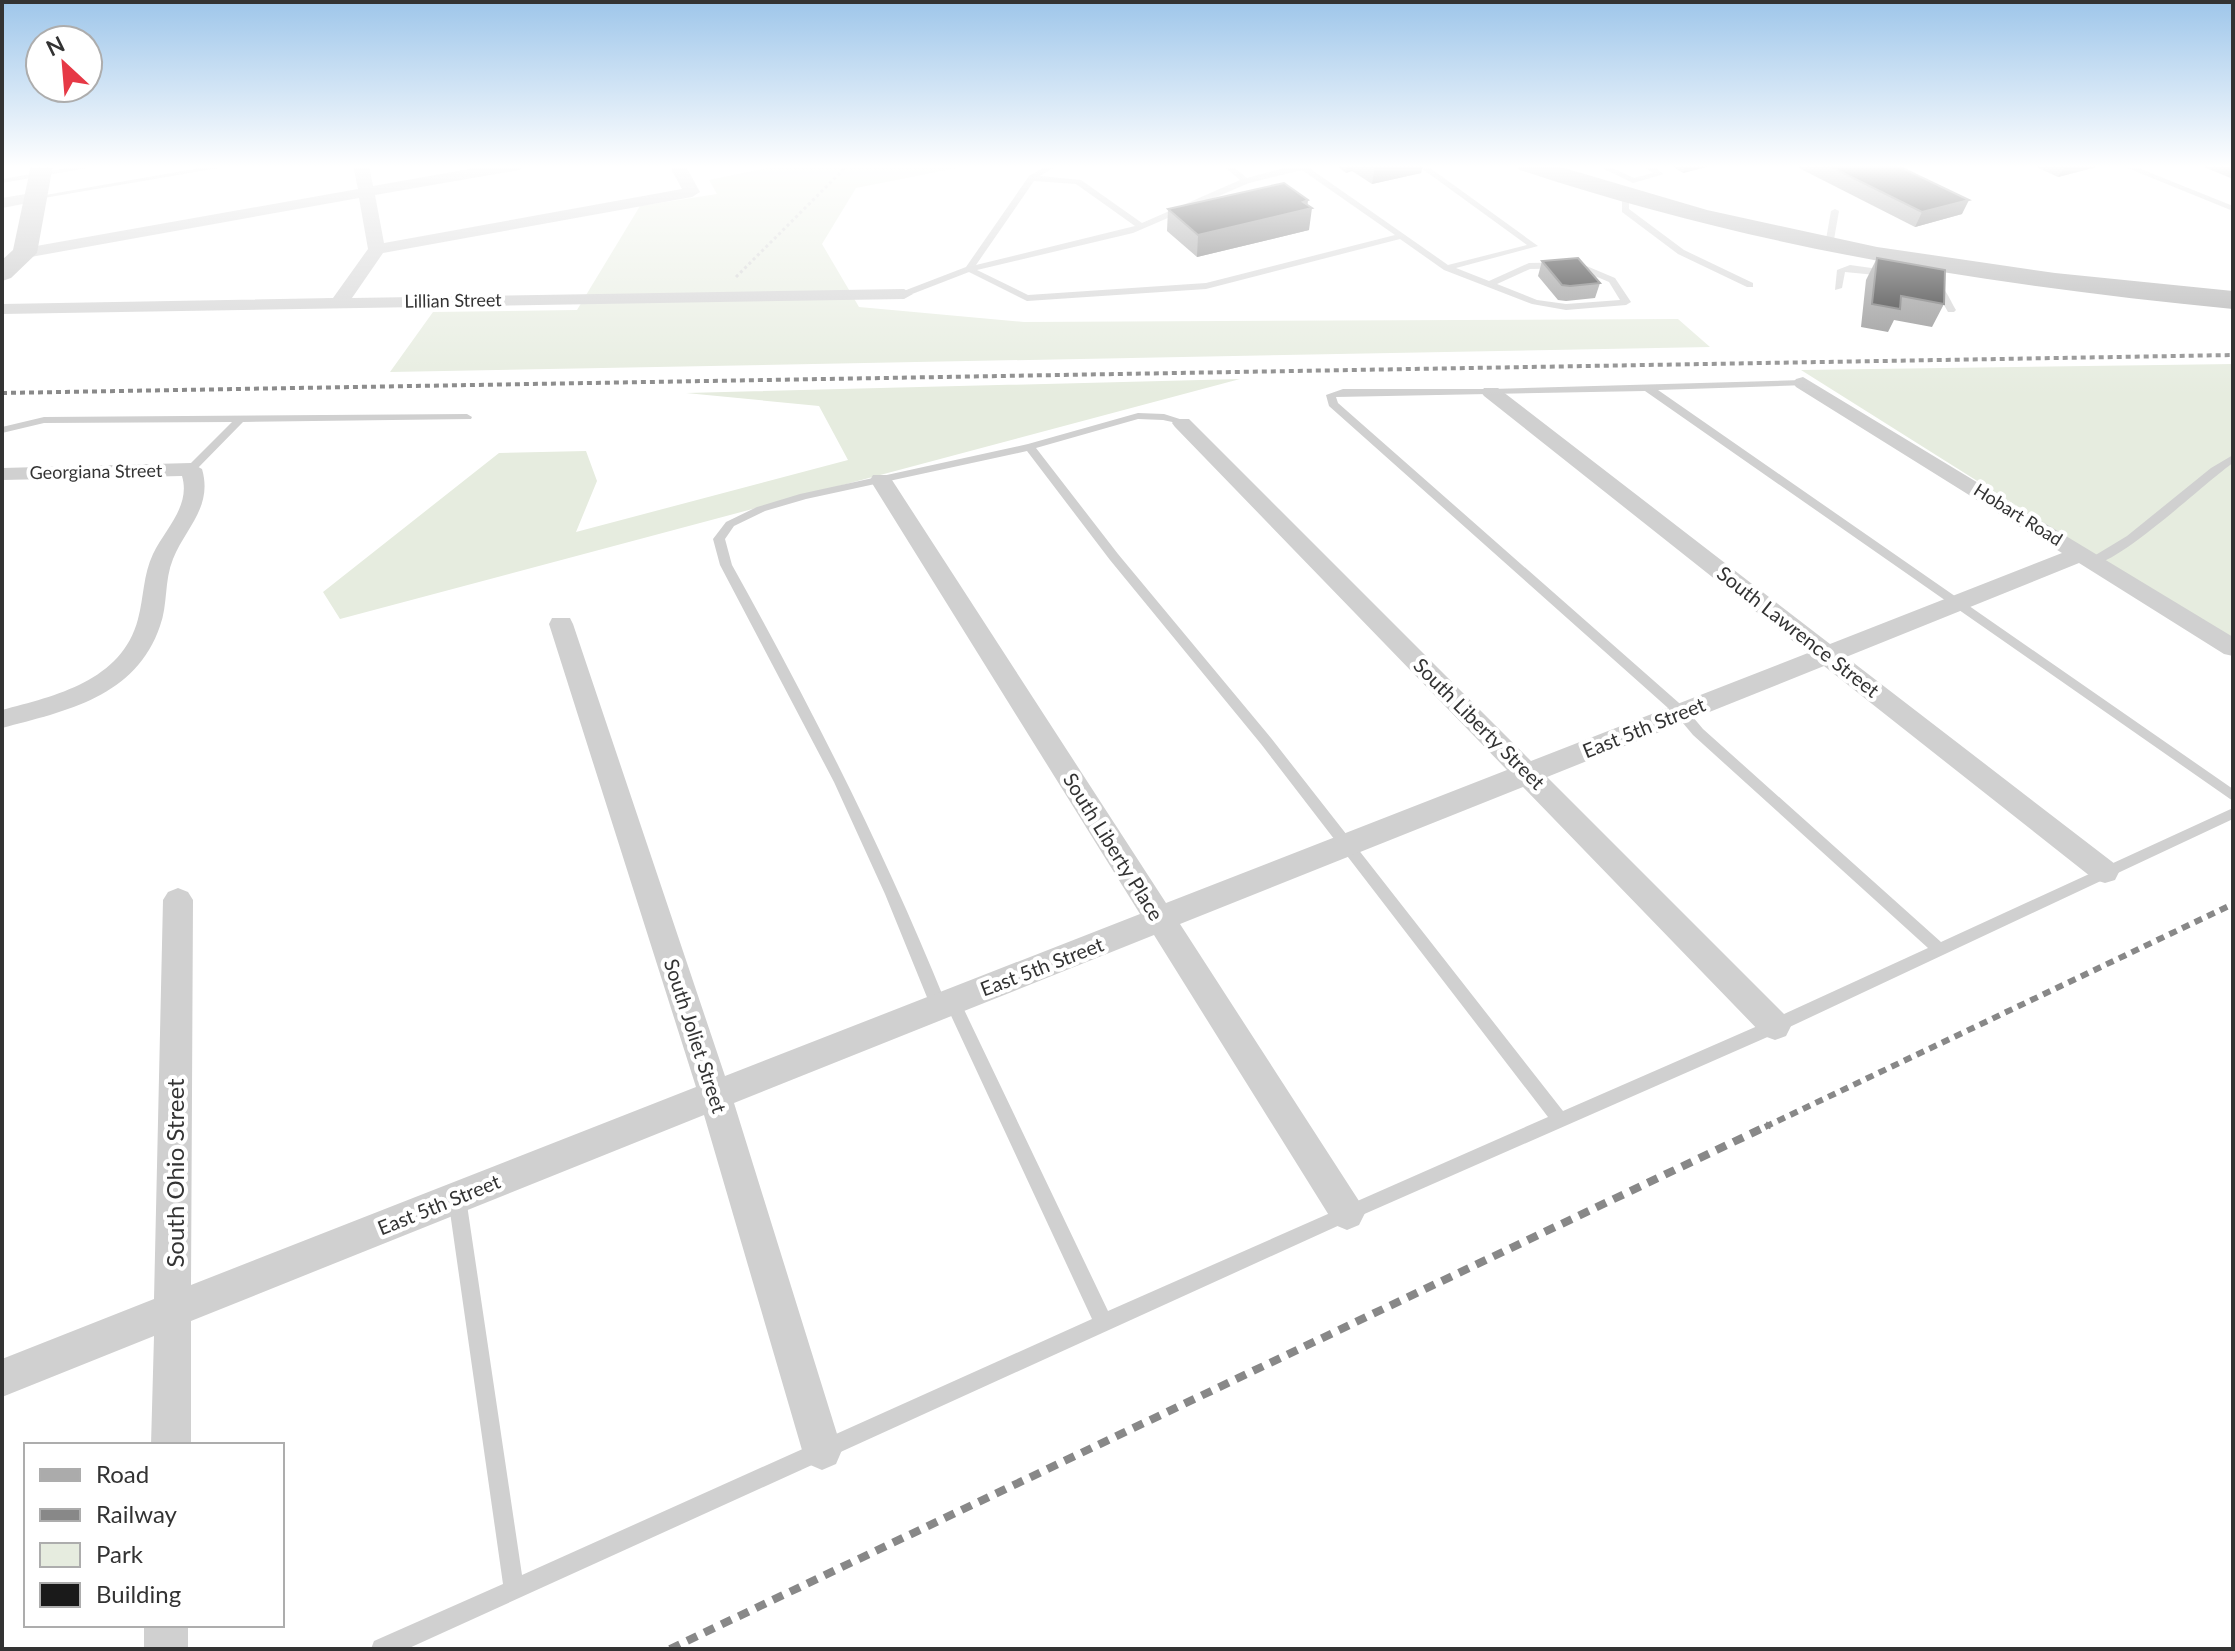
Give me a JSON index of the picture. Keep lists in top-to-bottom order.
{
  "streets": {
    "street": [
      "Lillian Street",
      "Georgiana Street",
      "Hobart Road",
      "South Lawrence Street",
      "South Liberty Street",
      "East 5th Street",
      "South Liberty Place",
      "South Joliet Street",
      "South Ohio Street"
    ]
  },
  "crossings": [
    ["Hobart Road", "East 5th Street"],
    ["South Lawrence Street", "East 5th Street"],
    ["South Liberty Street", "East 5th Street"],
    ["East 5th Street", "South Liberty Place"],
    ["East 5th Street", "South Joliet Street"],
    ["East 5th Street", "South Ohio Street"]
  ],
  "legend": [
    "Road",
    "Railway",
    "Park",
    "Building"
  ],
  "north": "top left"
}
